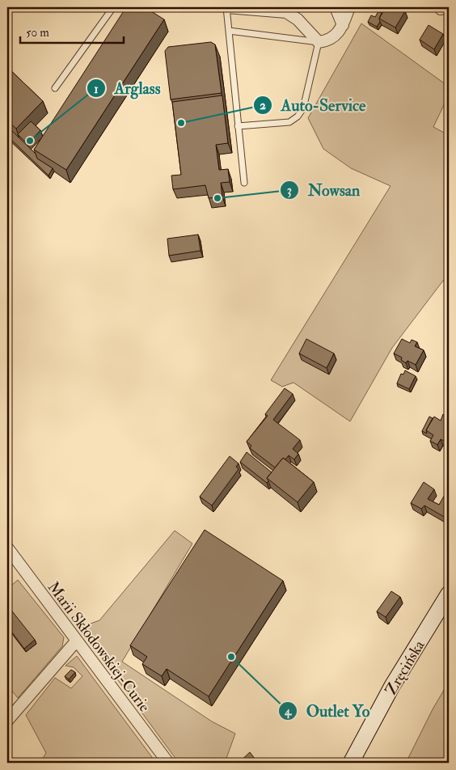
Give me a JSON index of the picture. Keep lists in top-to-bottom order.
{
  "streets": {
    "street": ["Marii Skłodowskiej-Curie", "Zręcińska"]
  },
  "places": [
    "Auto-Service",
    "Arglass",
    "Nowsan",
    "Outlet Yo"
  ],
  "scale_bar": "50 m"
}
